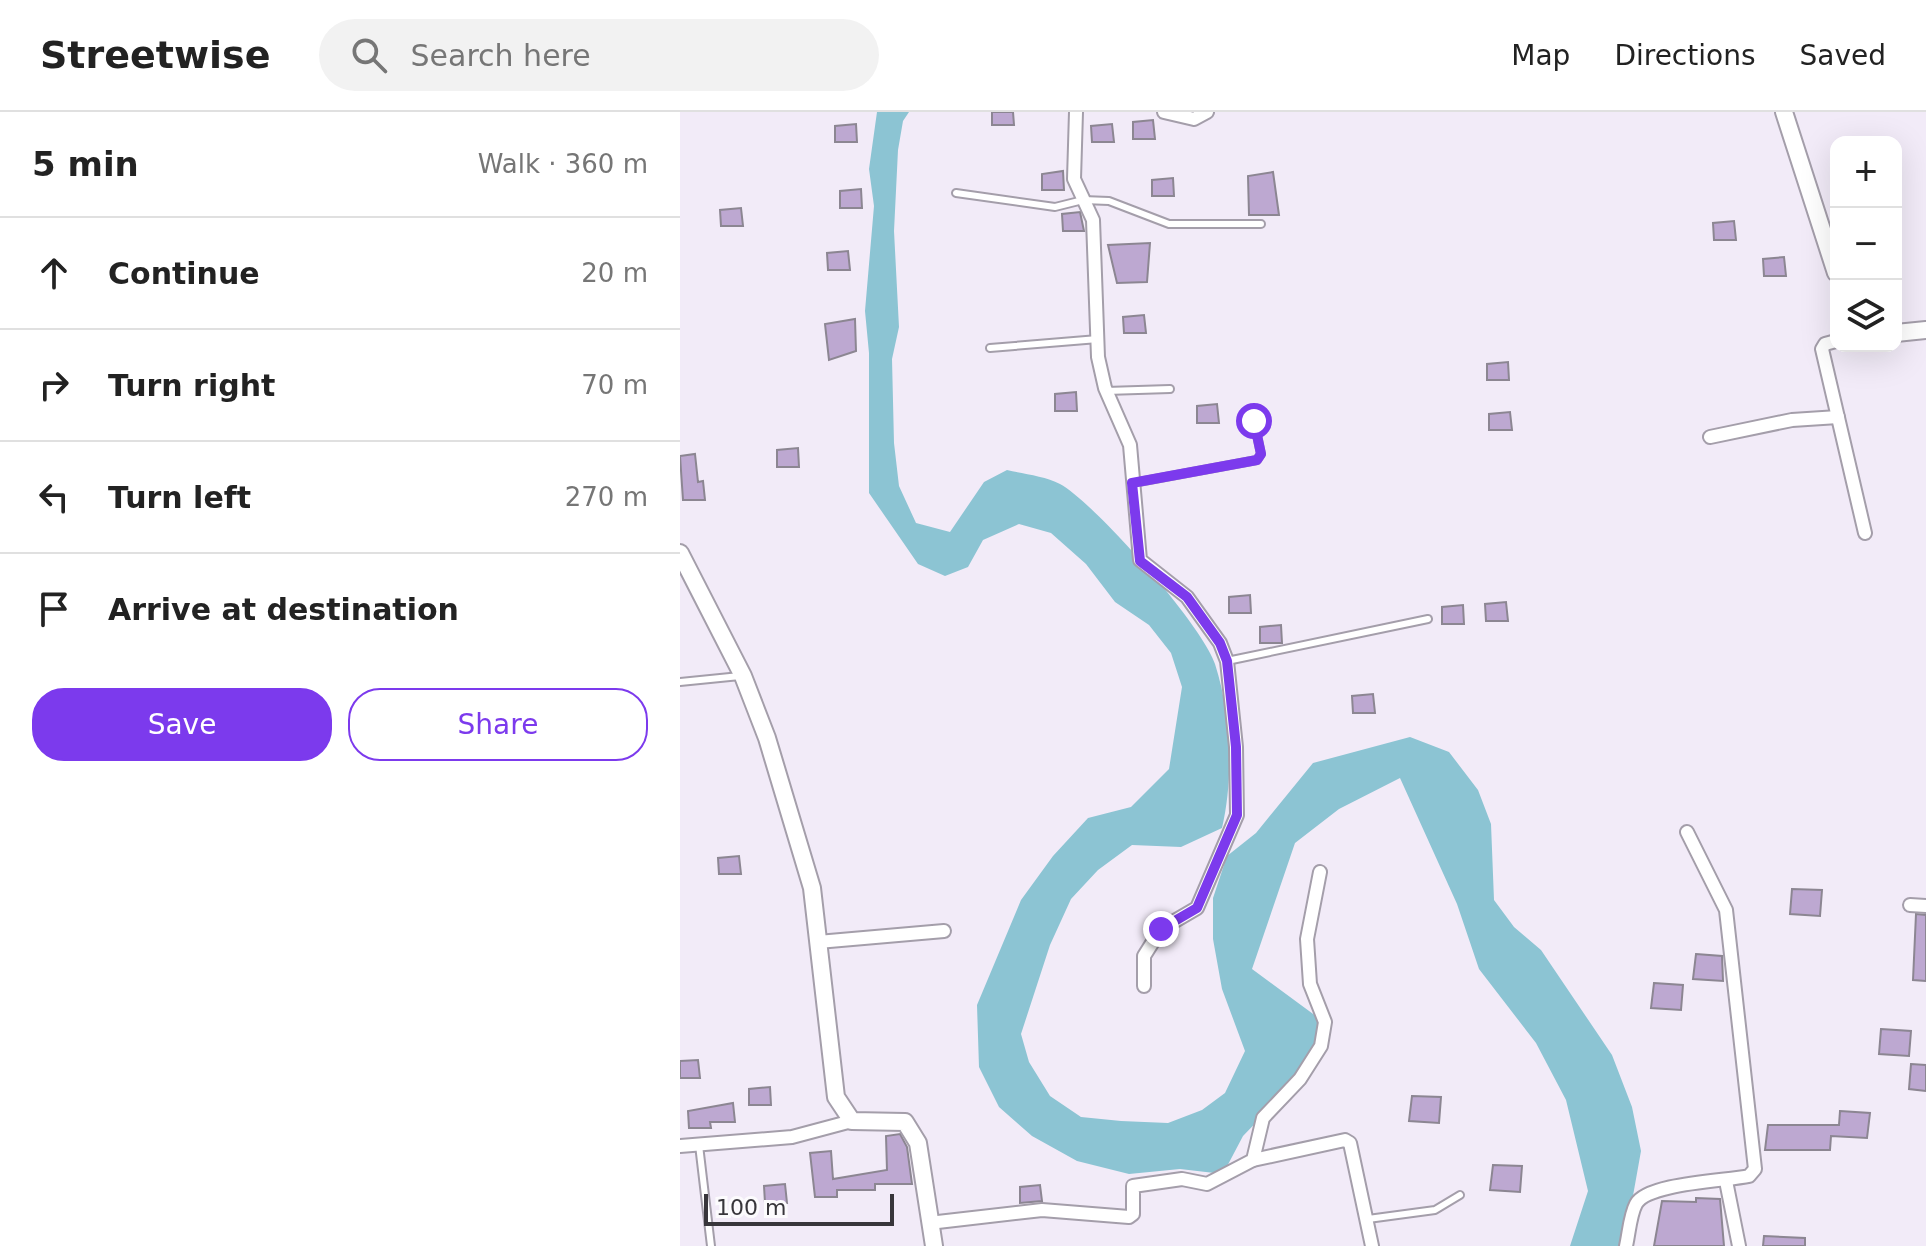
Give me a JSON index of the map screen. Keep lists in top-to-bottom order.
{
  "scale_bar": "100 m",
  "page": {
    "header": "Streetwise",
    "search": "Search here",
    "nav": ["Map", "Directions", "Saved"],
    "heading": ["5 min", "Walk · 360 m"],
    "map_buttons": ["+", "−"],
    "list": [
      ["Continue", "20 m"],
      ["Turn right", "70 m"],
      ["Turn left", "270 m"],
      "Arrive at destination"
    ],
    "buttons": ["Save", "Share"],
    "scale": "100 m"
  }
}
